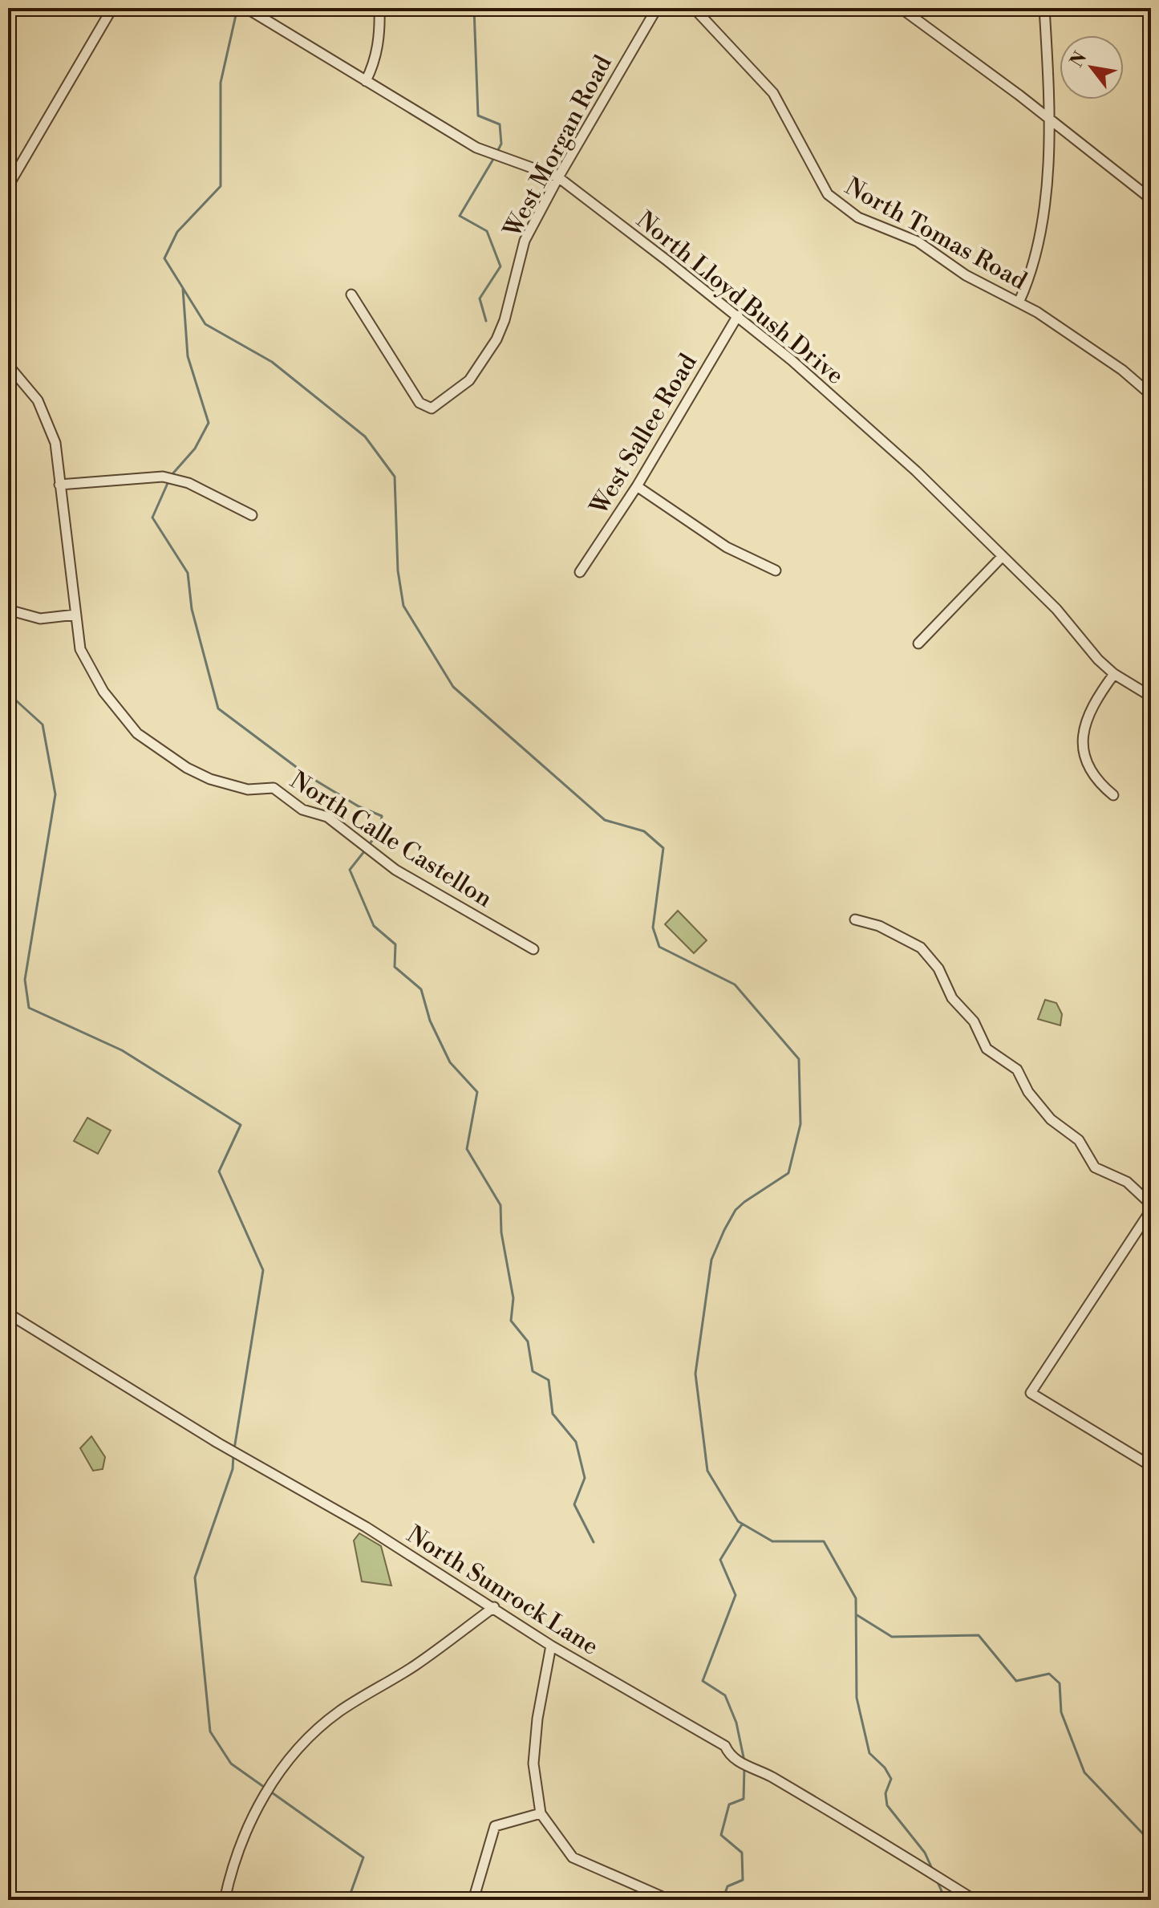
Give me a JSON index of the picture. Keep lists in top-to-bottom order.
{
  "streets": {
    "street": [
      "West Morgan Road",
      "North Tomas Road",
      "North Lloyd Bush Drive",
      "West Sallee Road",
      "North Calle Castellon",
      "North Sunrock Lane"
    ]
  },
  "crossings": [
    ["West Morgan Road", "North Lloyd Bush Drive"],
    ["North Lloyd Bush Drive", "West Sallee Road"]
  ],
  "north": "top left"
}
